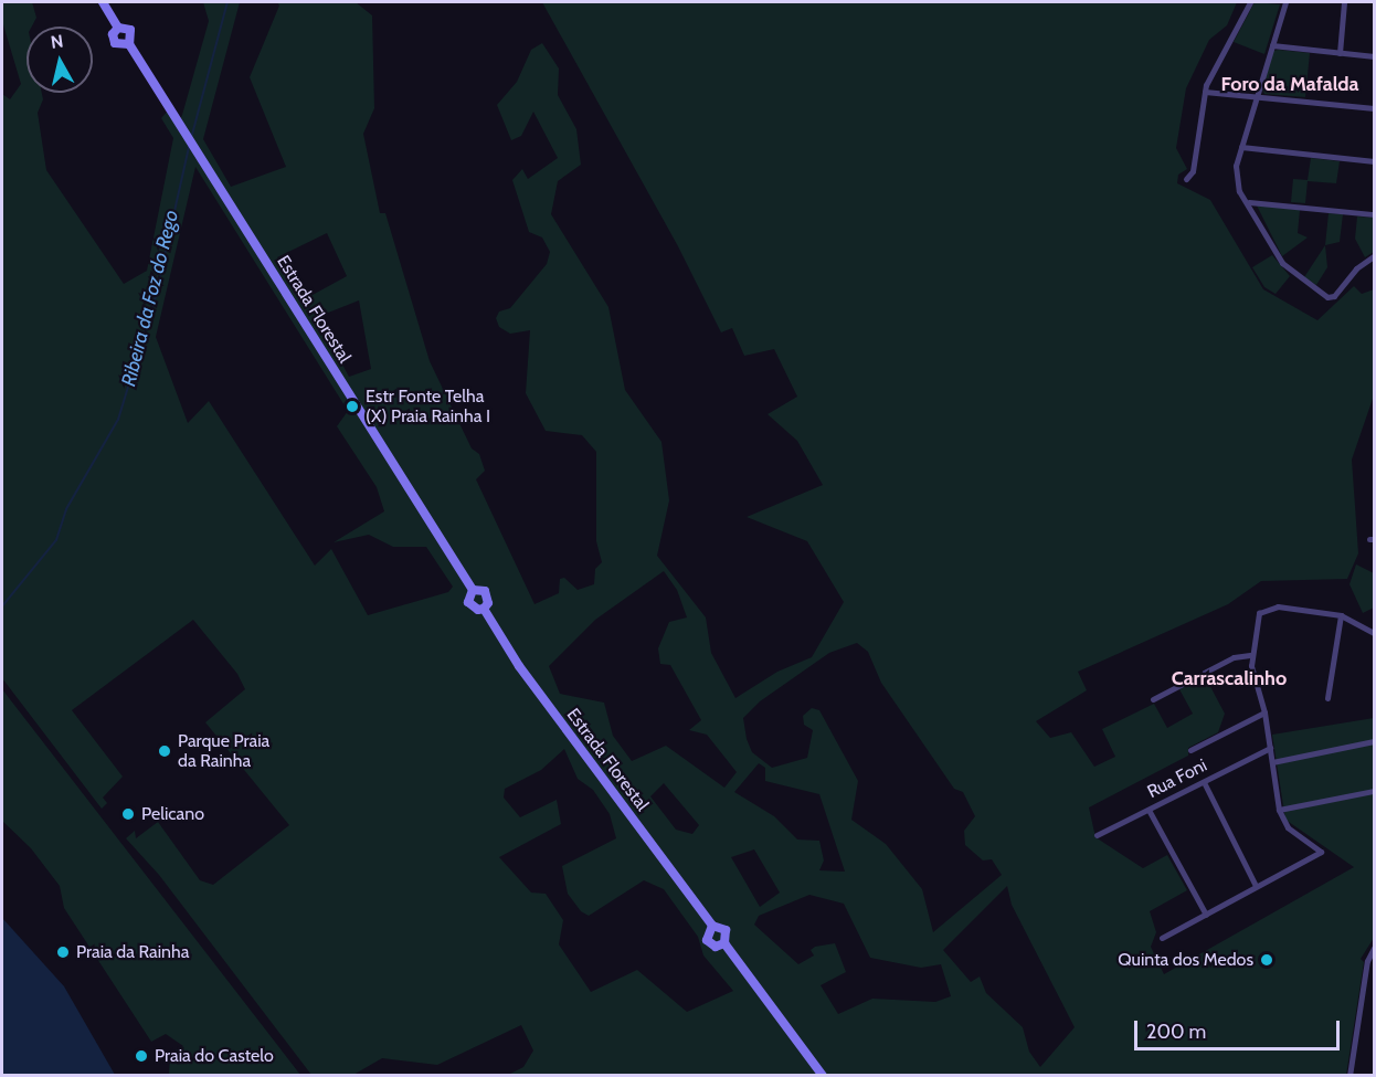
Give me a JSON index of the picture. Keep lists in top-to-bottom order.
{
  "streets": {
    "main road": ["Estrada Florestal"],
    "street": ["Rua Foni"]
  },
  "districts": ["Foro da Mafalda", "Carrascalinho"],
  "water": ["Ribeira da Foz do Rego"],
  "places": [
    "Estr Fonte Telha (X) Praia Rainha I",
    "Parque Praia da Rainha",
    "Pelicano",
    "Praia da Rainha",
    "Quinta dos Medos",
    "Praia do Castelo"
  ],
  "scale_bar": "200 m",
  "north": "top"
}
